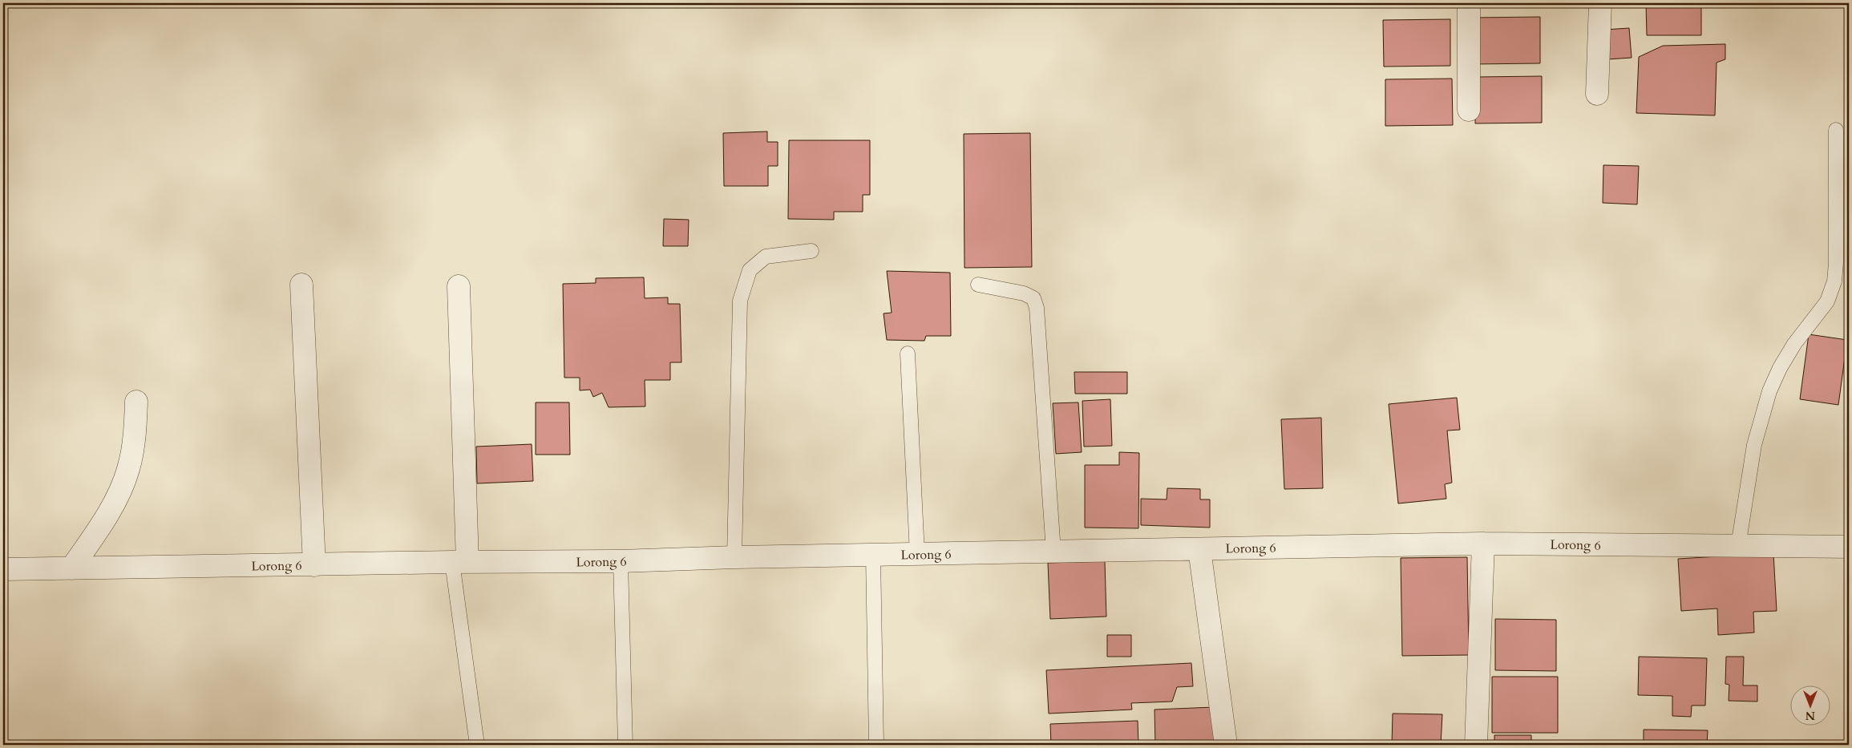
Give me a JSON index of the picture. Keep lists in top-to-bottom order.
{
  "streets": {
    "street": ["Lorong 6"]
  },
  "north": "bottom"
}
